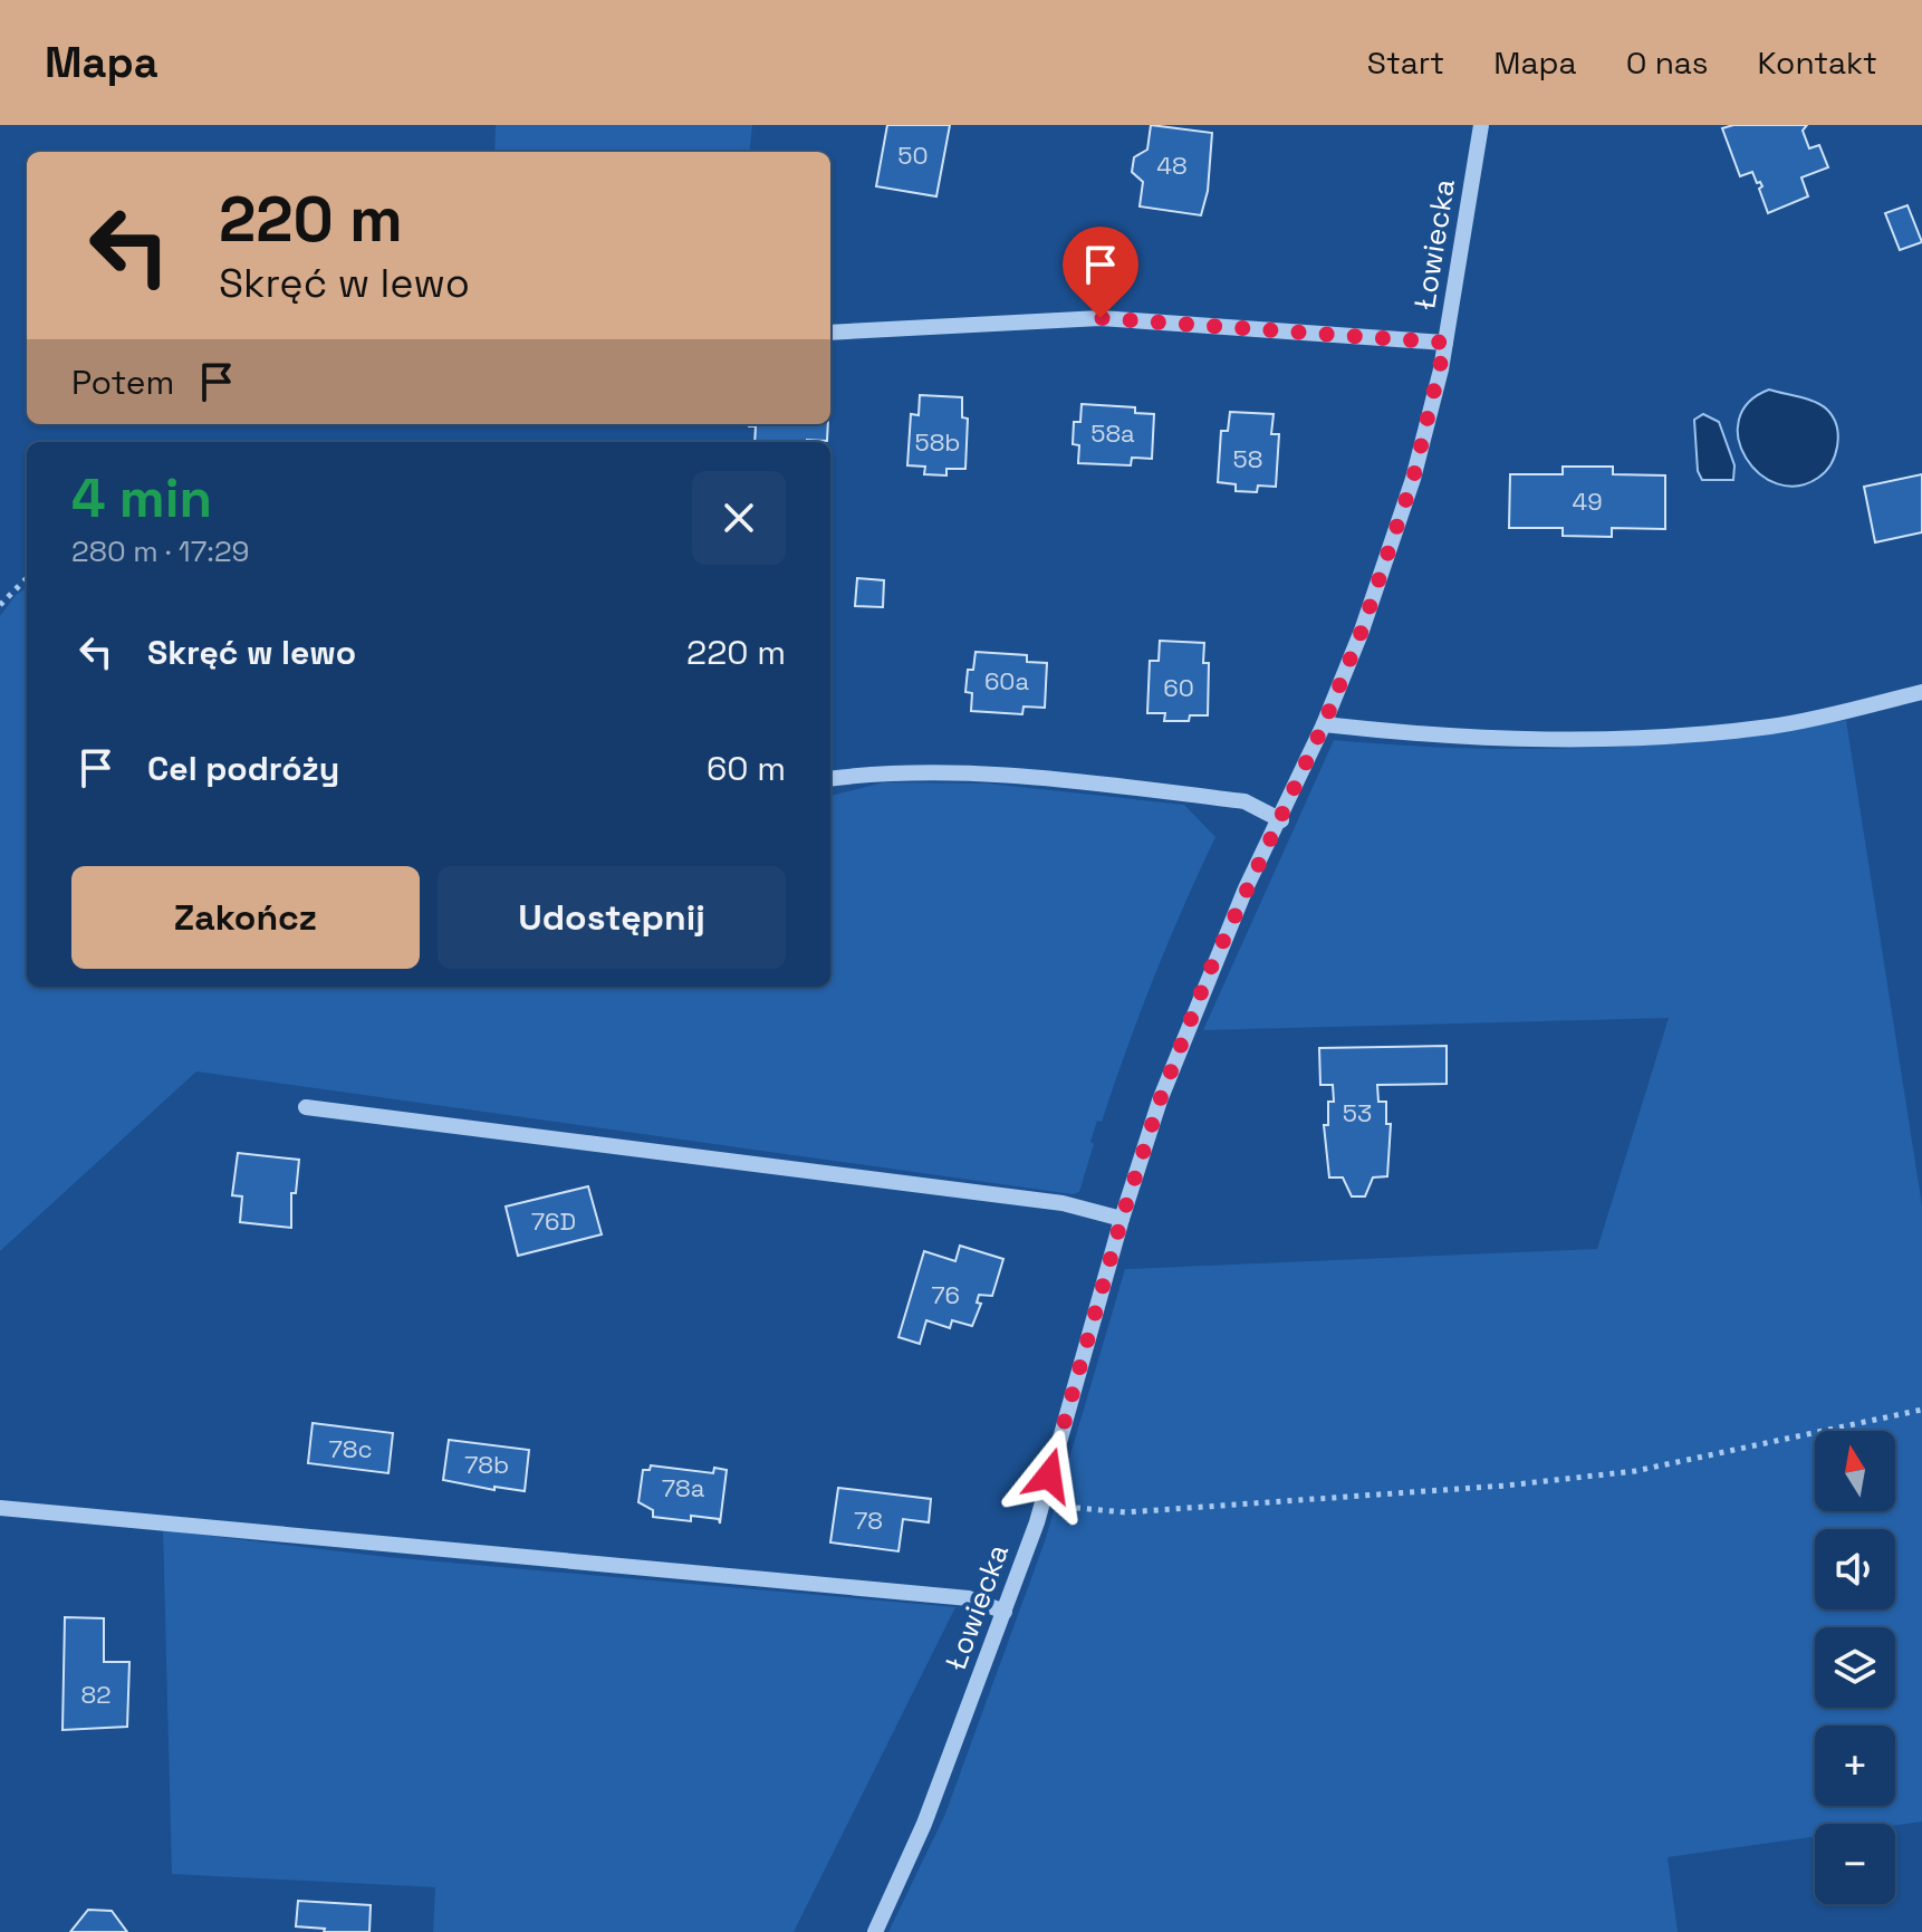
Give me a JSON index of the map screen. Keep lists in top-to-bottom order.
{
  "streets": {
    "street": ["Łowiecka"]
  },
  "house_numbers": [
    "50",
    "48",
    "58a",
    "58b",
    "58",
    "49",
    "60a",
    "60",
    "53",
    "76D",
    "76",
    "78c",
    "78b",
    "78a",
    "78",
    "82"
  ],
  "north": "top",
  "page": {
    "header": "Mapa",
    "nav": [
      "Start",
      "Mapa",
      "O nas",
      "Kontakt"
    ],
    "turn": ["220 m", "Skręć w lewo"],
    "then": "Potem",
    "heading": ["4 min", "280 m · 17:29"],
    "list": [
      {
        "name": "Skręć w lewo",
        "value": "220 m"
      },
      {
        "name": "Cel podróży",
        "value": "60 m"
      }
    ],
    "buttons": ["Zakończ", "Udostępnij"],
    "map_buttons": ["+", "−"]
  }
}
